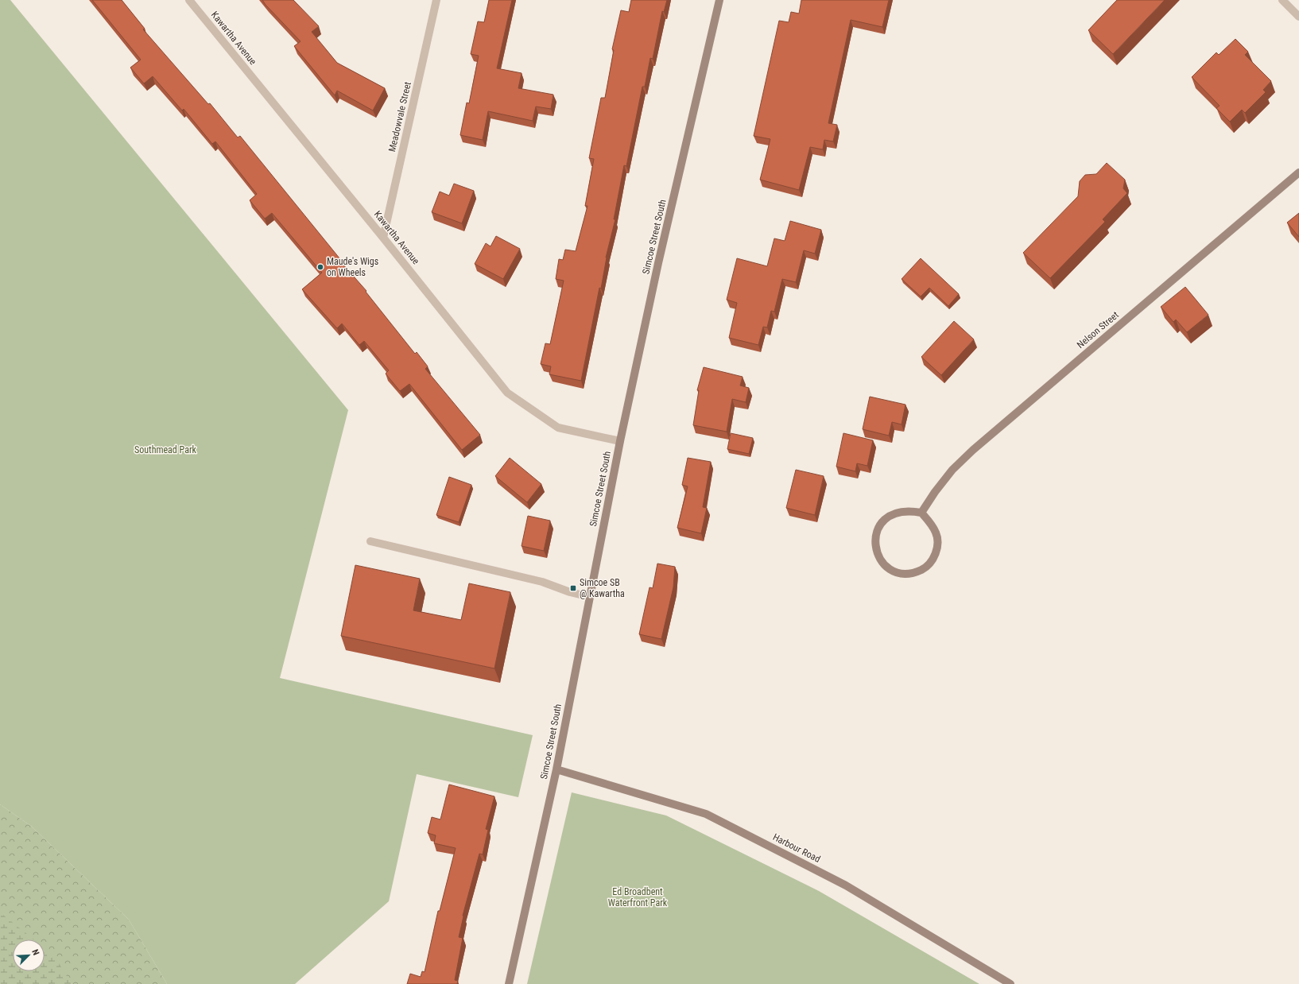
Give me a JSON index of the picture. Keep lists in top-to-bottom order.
{
  "streets": {
    "street": [
      "Kawartha Avenue",
      "Meadowvale Street",
      "Simcoe Street South",
      "Nelson Street",
      "Harbour Road"
    ]
  },
  "crossings": [
    ["Kawartha Avenue", "Meadowvale Street"],
    ["Kawartha Avenue", "Simcoe Street South"],
    ["Simcoe Street South", "Harbour Road"]
  ],
  "parks": ["Southmead Park", "Ed Broadbent Waterfront Park"],
  "places": {
    "other": ["Maude's Wigs on Wheels"],
    "transit": ["Simcoe SB @ Kawartha"]
  },
  "north": "top right"
}
